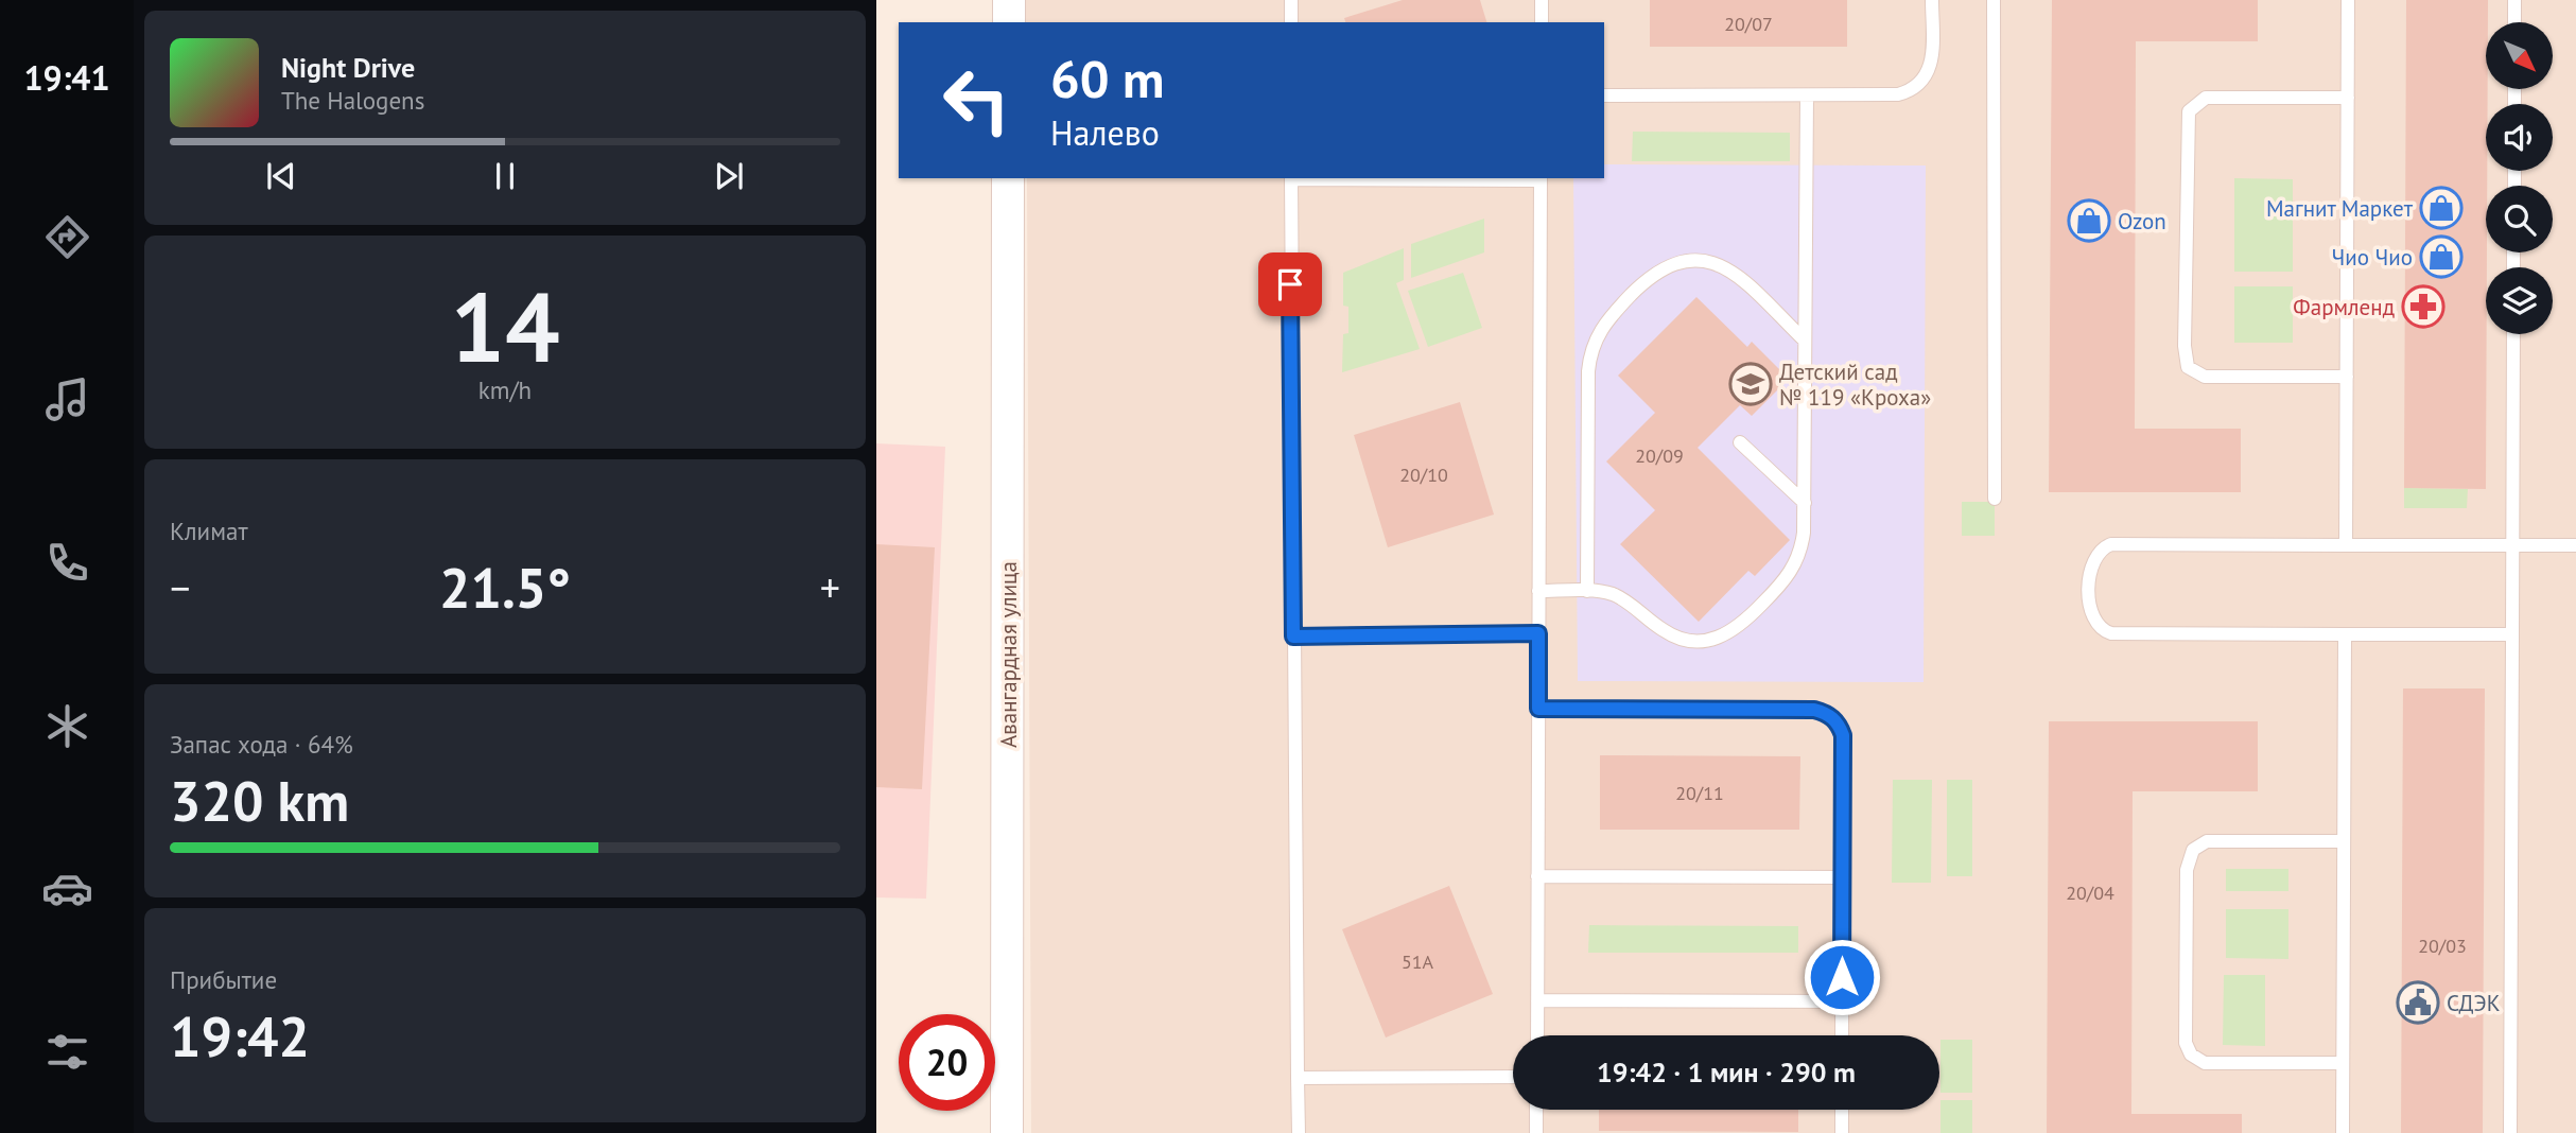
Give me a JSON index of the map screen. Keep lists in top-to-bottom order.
{
  "streets": {
    "street": ["Авангардная улица"]
  },
  "places": {
    "shop": ["Магнит Маркет", "Ozon", "Чио Чио"],
    "pharmacy": ["Фармленд"],
    "school or university": ["Детский сад № 119 «Кроха»"],
    "public building": ["СДЭК"]
  },
  "house_numbers": [
    "20/07",
    "20/09",
    "20/10",
    "20/11",
    "20/04",
    "20/03",
    "51А"
  ],
  "north": "bottom right",
  "page": {
    "tabs": "19:41",
    "turn": ["60 m", "Налево"],
    "song": ["Night Drive", "The Halogens"],
    "tile": [
      ["14", "km/h"],
      "Климат",
      ["Запас хода · 64%", "320 km"],
      ["Прибытие", "19:42"]
    ],
    "heat": ["−", "21.5°", "+"],
    "limit": "20",
    "trip": "19:42 · 1 мин · 290 m"
  }
}
